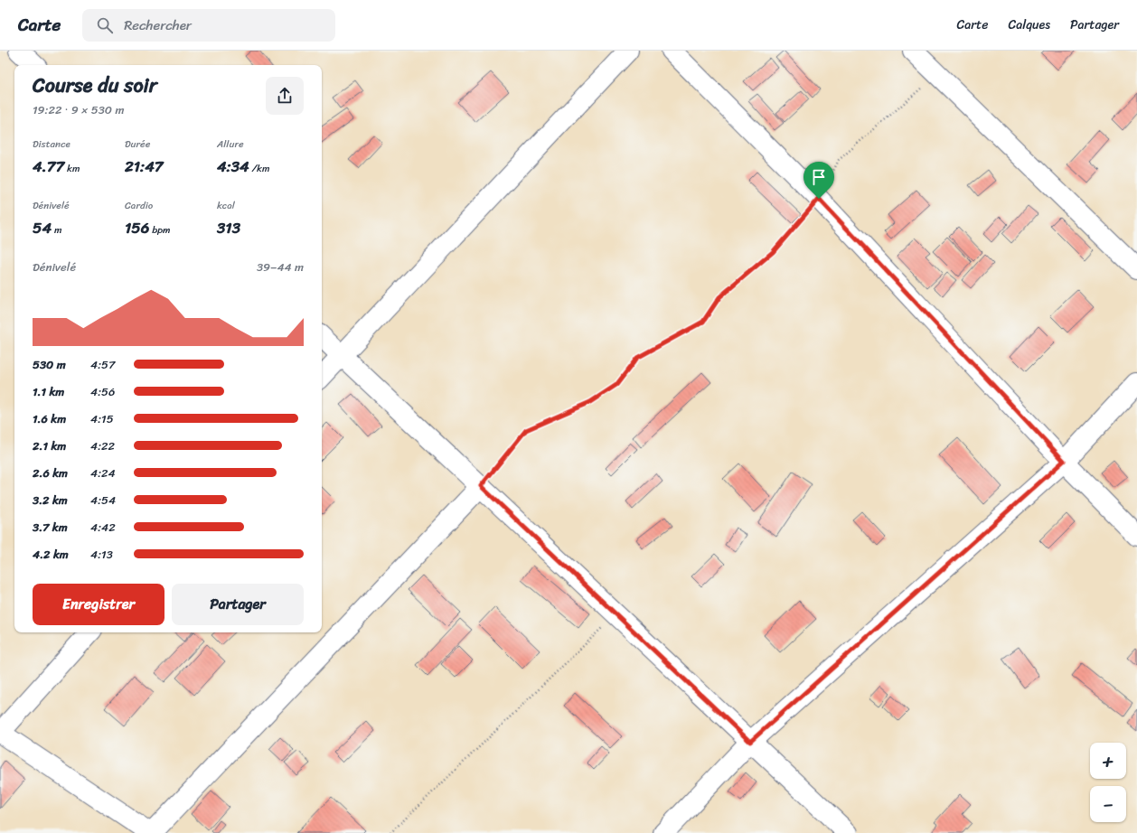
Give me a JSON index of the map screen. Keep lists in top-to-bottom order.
{
  "page": {
    "header": "Carte",
    "search": "Rechercher",
    "nav": ["Carte", "Calques", "Partager"],
    "heading": ["Course du soir", "19:22 · 9 × 530 m"],
    "stats": [
      ["Distance", "4.77 km"],
      ["Durée", "21:47"],
      ["Allure", "4:34 /km"],
      ["Dénivelé", "54 m"],
      ["Cardio", "156 bpm"],
      ["kcal", "313"]
    ],
    "chart": ["Dénivelé", "39–44 m"],
    "list": [
      {
        "name": "530 m",
        "note": "4:57"
      },
      {
        "name": "1.1 km",
        "note": "4:56"
      },
      {
        "name": "1.6 km",
        "note": "4:15"
      },
      {
        "name": "2.1 km",
        "note": "4:22"
      },
      {
        "name": "2.6 km",
        "note": "4:24"
      },
      {
        "name": "3.2 km",
        "note": "4:54"
      },
      {
        "name": "3.7 km",
        "note": "4:42"
      },
      {
        "name": "4.2 km",
        "note": "4:13"
      }
    ],
    "buttons": ["Enregistrer", "Partager"],
    "map_buttons": ["+", "−"]
  }
}
